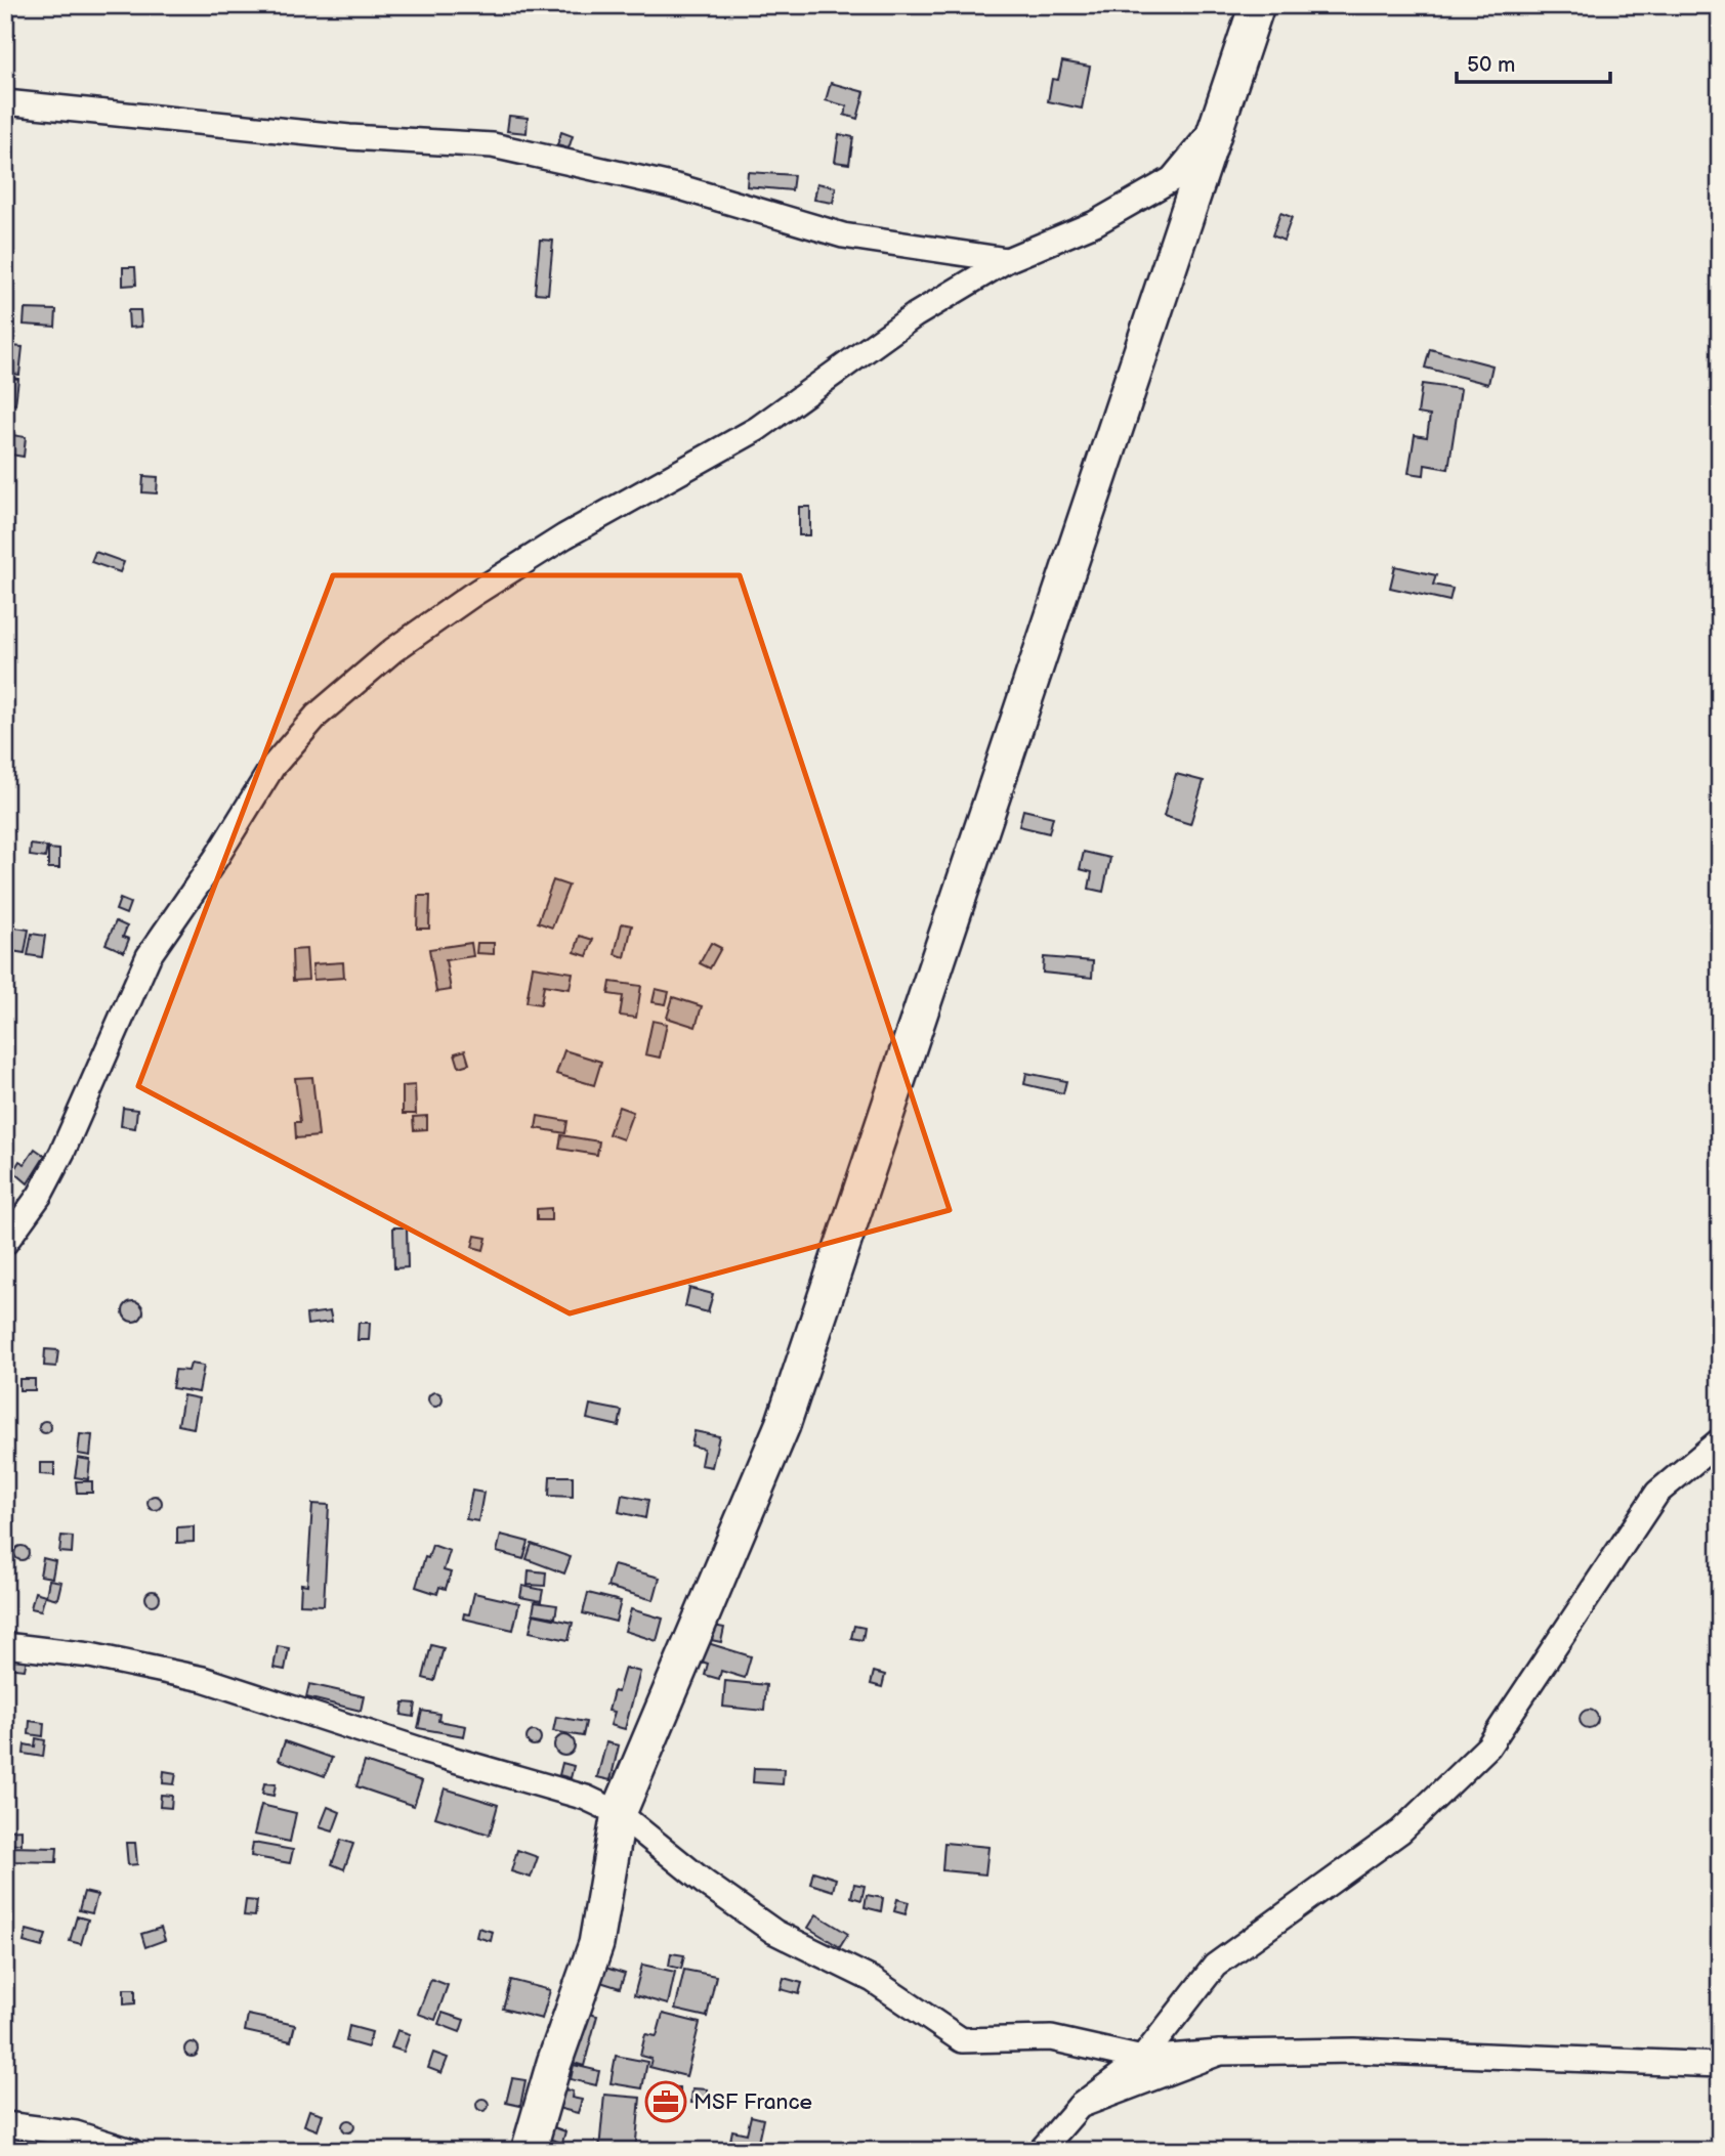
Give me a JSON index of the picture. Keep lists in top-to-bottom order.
{
  "places": {
    "office": ["MSF France"]
  },
  "scale_bar": "50 m"
}
